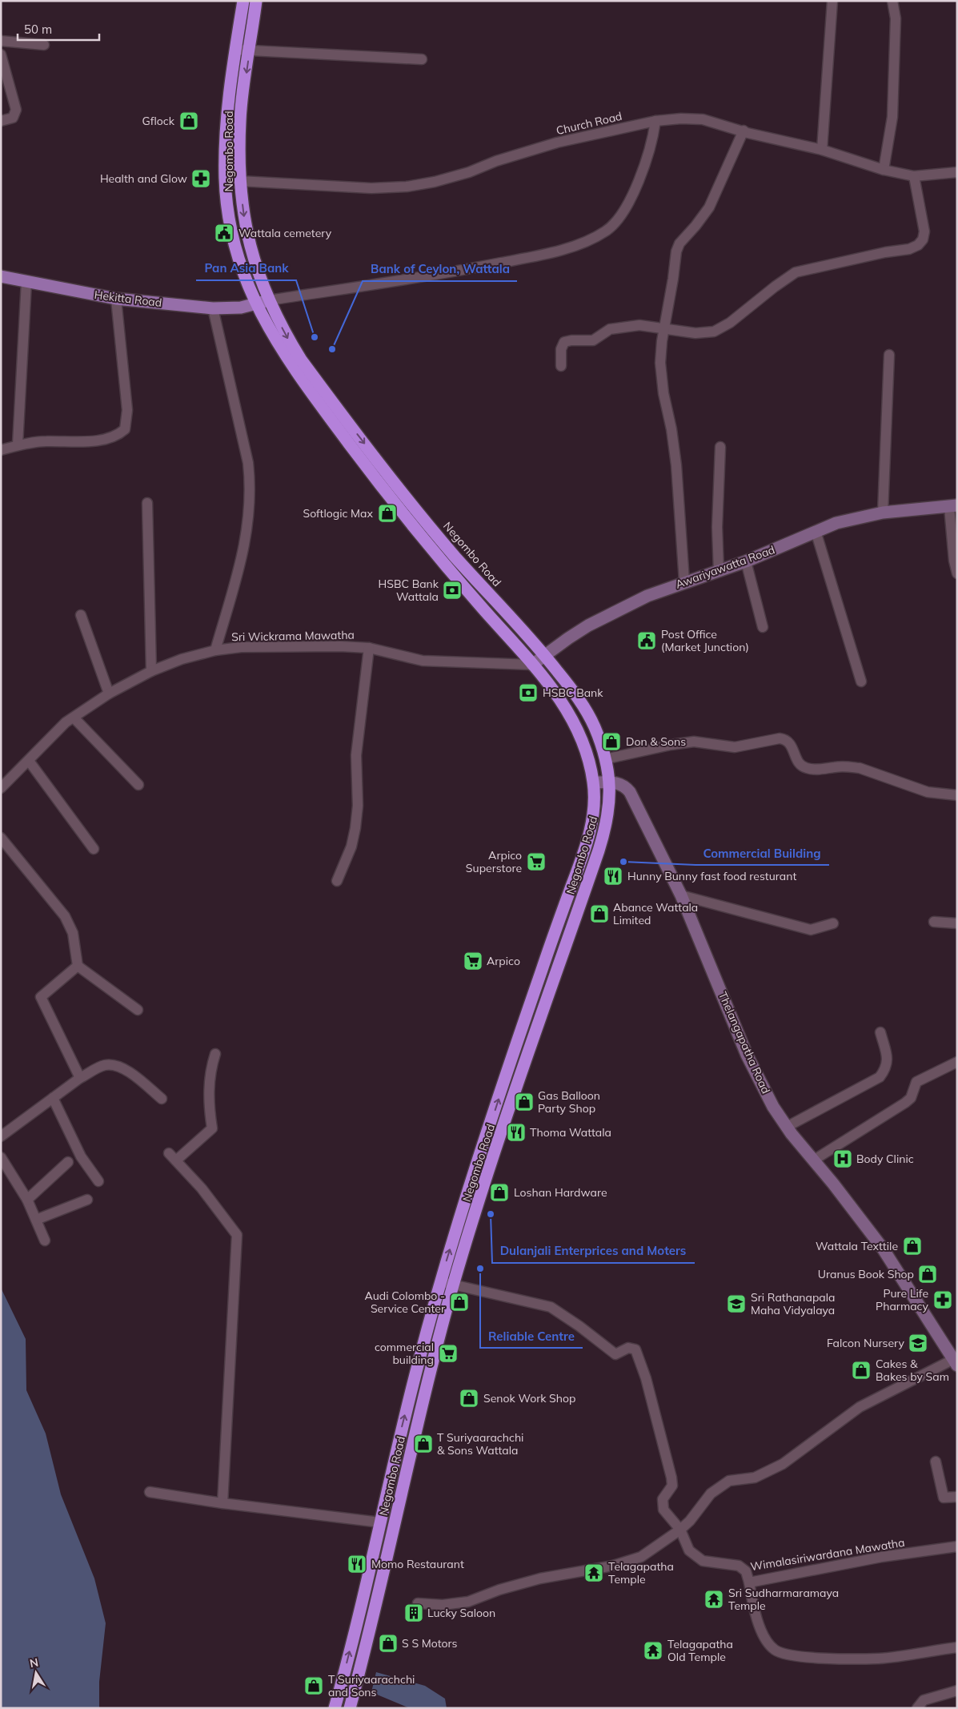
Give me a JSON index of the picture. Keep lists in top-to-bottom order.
{
  "streets": {
    "highway": ["Negombo Road"],
    "main road": ["Hekitta Road"],
    "street": [
      "Church Road",
      "Awariyawatta Road",
      "Sri Wickrama Mawatha",
      "Thelangapatha Road",
      "Wimalasiriwardana Mawatha"
    ]
  },
  "crossings": [
    ["Church Road", "Negombo Road"],
    ["Negombo Road", "Hekitta Road"],
    ["Negombo Road", "Awariyawatta Road"],
    ["Negombo Road", "Sri Wickrama Mawatha"],
    ["Negombo Road", "Thelangapatha Road"],
    ["Negombo Road", "Wimalasiriwardana Mawatha"],
    ["Awariyawatta Road", "Sri Wickrama Mawatha"]
  ],
  "places": {
    "shop": [
      "Gflock",
      "Softlogic Max",
      "Don & Sons",
      "Abance Wattala Limited",
      "Gas Balloon Party Shop",
      "Loshan Hardware",
      "Wattala Texttile",
      "Uranus Book Shop",
      "Audi Colombo - Service Center",
      "Cakes & Bakes by Sam",
      "Senok Work Shop",
      "T Suriyaarachchi & Sons Wattala",
      "S S Motors",
      "T Suriyaarachchi and Sons"
    ],
    "pharmacy": ["Health and Glow", "Pure Life Pharmacy"],
    "public building": ["Wattala cemetery", "Post Office (Market Junction)"],
    "other": [
      "Pan Asia Bank",
      "Bank of Ceylon, Wattala",
      "Commercial Building",
      "Dulanjali Enterprices and Moters",
      "Reliable Centre"
    ],
    "bank": ["HSBC Bank Wattala", "HSBC Bank"],
    "supermarket": ["Arpico Superstore", "Arpico", "commercial building"],
    "restaurant": ["Hunny Bunny fast food resturant", "Thoma Wattala", "Momo Restaurant"],
    "hospital": ["Body Clinic"],
    "school or university": ["Sri Rathanapala Maha Vidyalaya", "Falcon Nursery"],
    "temple": ["Telagapatha Temple", "Sri Sudharmaramaya Temple", "Telagapatha Old Temple"],
    "building": ["Lucky Saloon"]
  },
  "scale_bar": "50 m",
  "north": "top"
}
